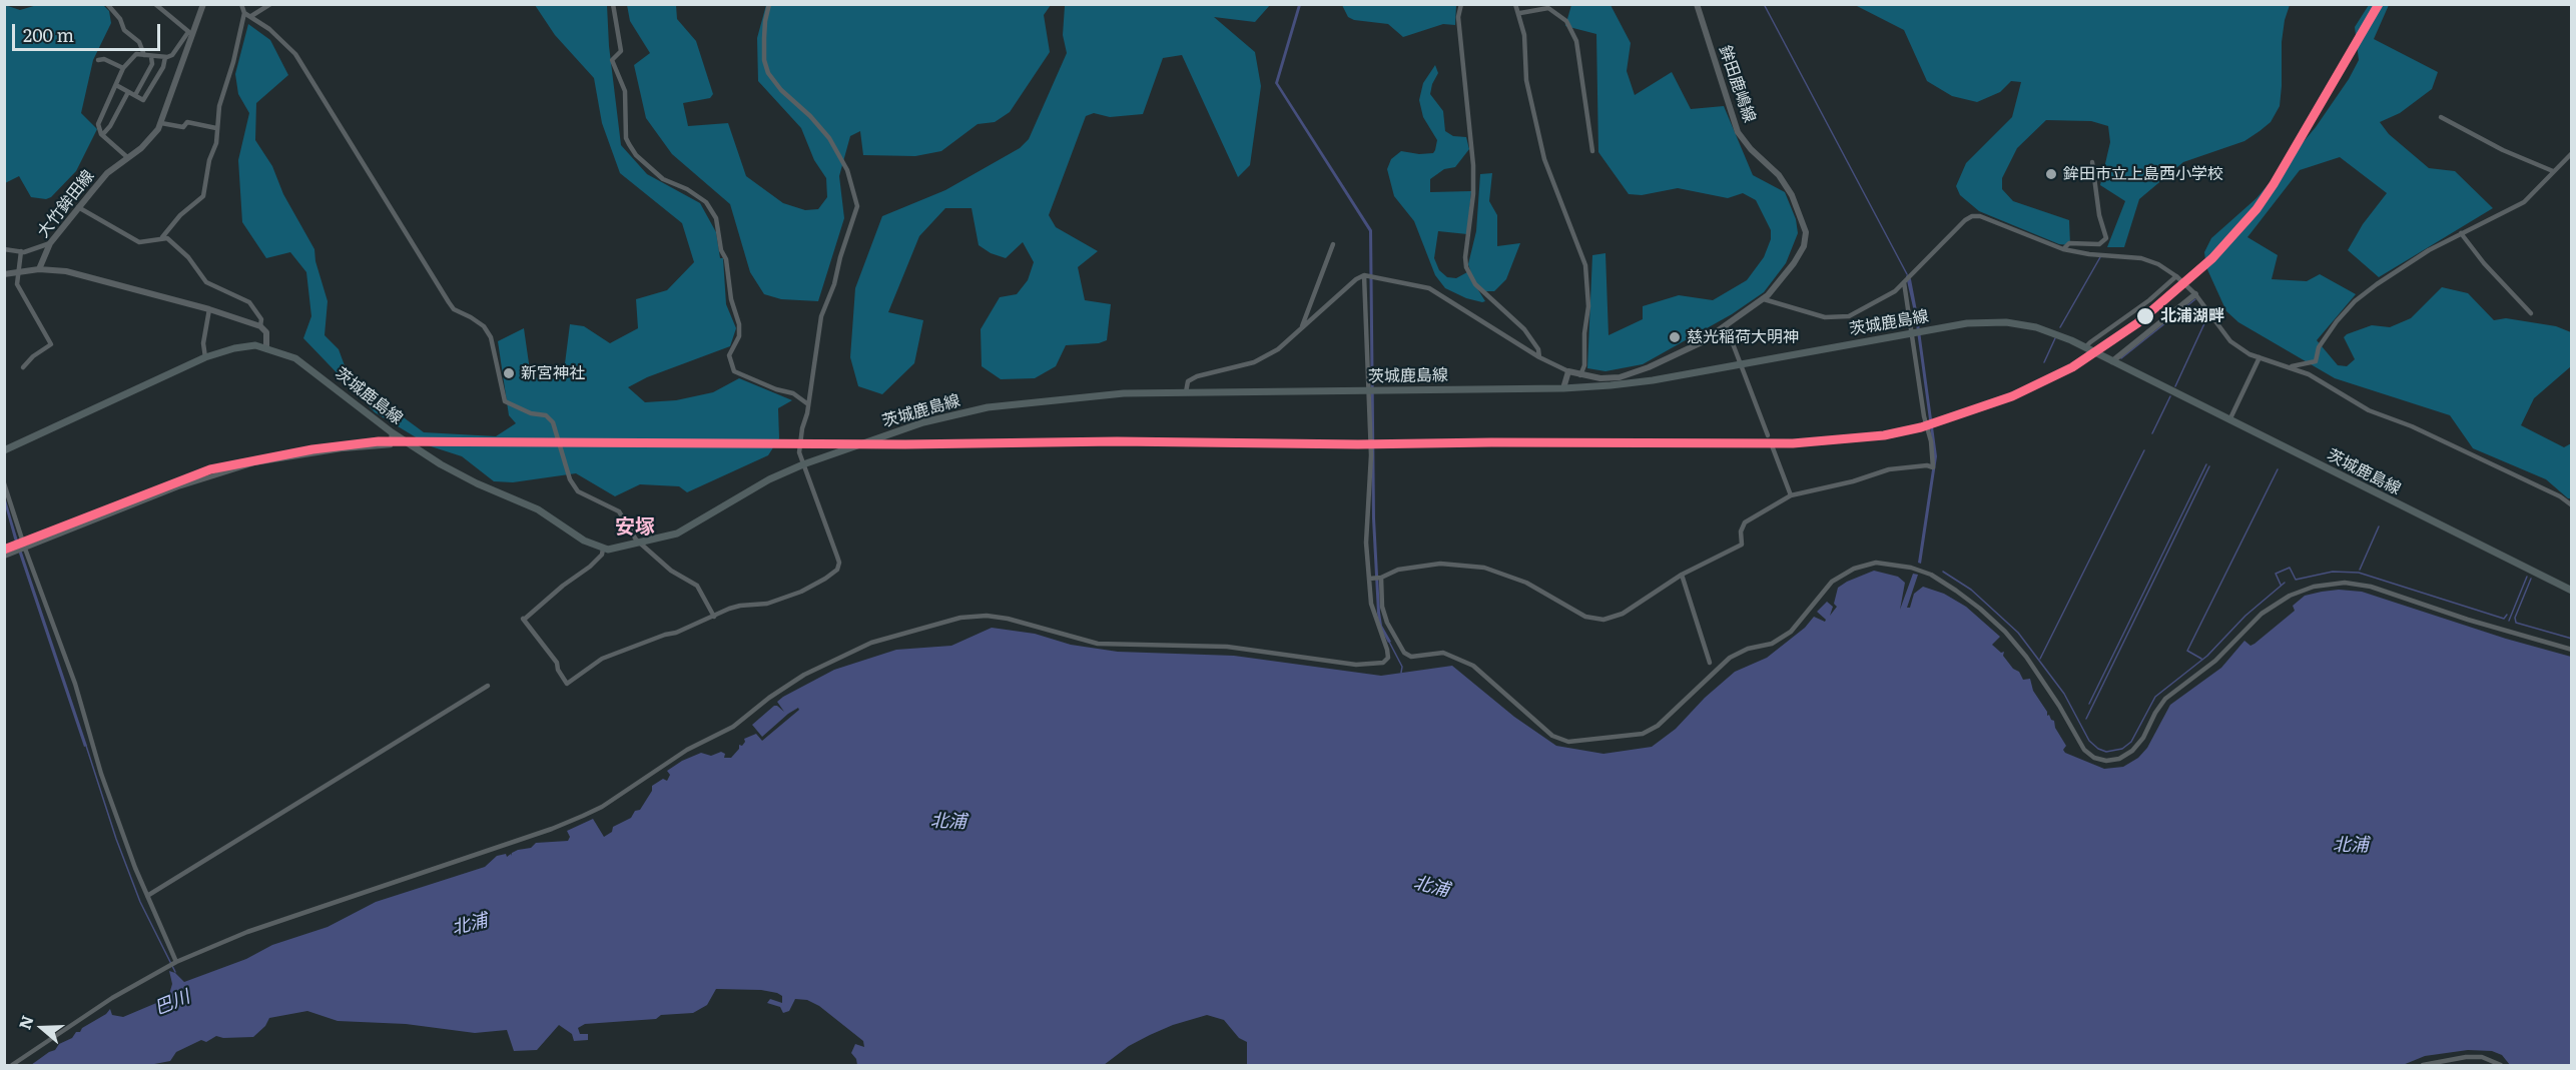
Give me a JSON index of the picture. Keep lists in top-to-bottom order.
{
  "streets": {
    "main road": ["鉾田鹿嶋線", "大竹鉾田線", "茨城鹿島線"]
  },
  "districts": ["安塚"],
  "water": ["北浦", "巴川"],
  "places": [
    "鉾田市立上島西小学校",
    "北浦湖畔",
    "慈光稲荷大明神",
    "新宮神社"
  ],
  "scale_bar": "200 m",
  "north": "left"
}
